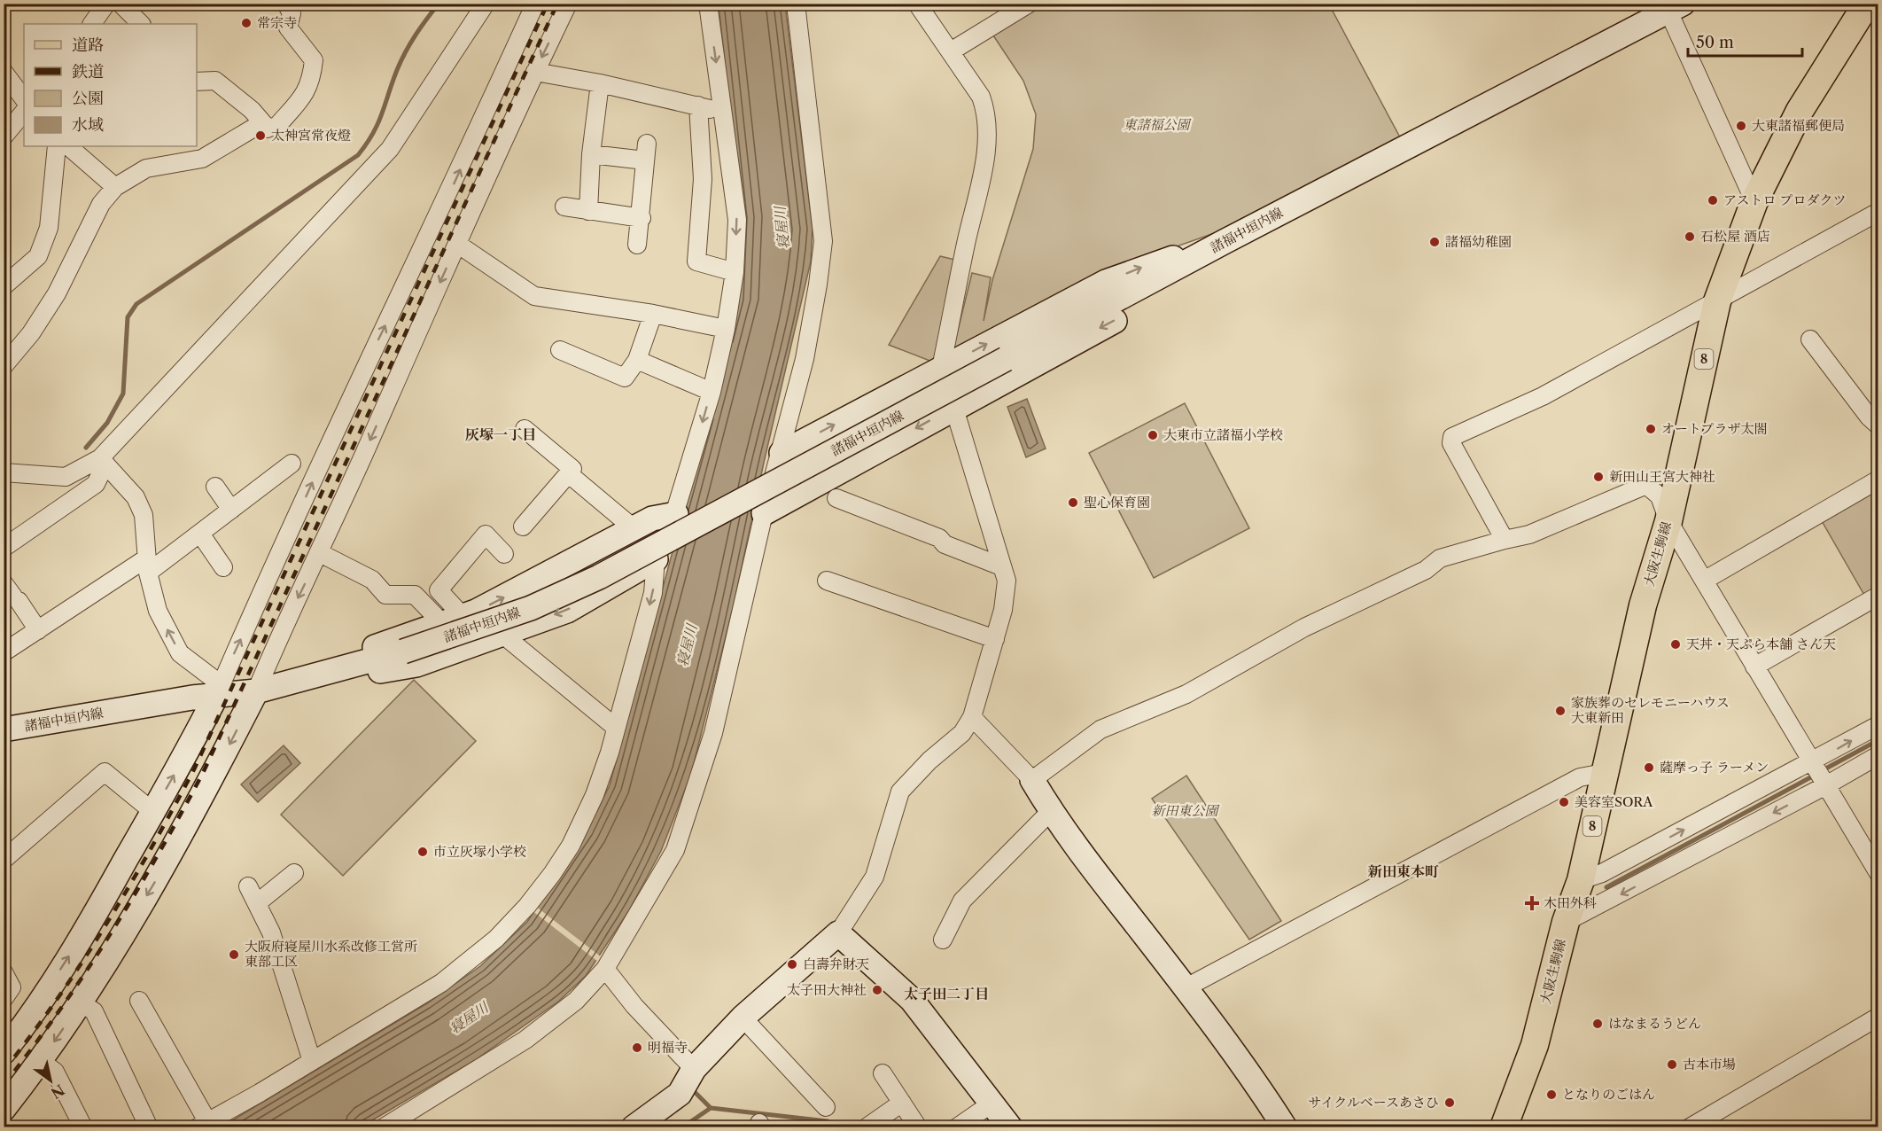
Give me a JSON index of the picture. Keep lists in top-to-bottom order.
{
  "streets": {
    "main road": ["8", "大阪生駒線"],
    "street": ["諸福中垣内線"]
  },
  "districts": ["灰塚一丁目", "新田東本町", "太子田二丁目"],
  "water": ["寝屋川"],
  "parks": ["東諸福公園", "新田東公園"],
  "places": {
    "other": [
      "常宗寺",
      "大東諸福郵便局",
      "太神宮常夜燈",
      "アストロ プロダクツ",
      "石松屋 酒店",
      "諸福幼稚園",
      "オートプラザ太閤",
      "大東市立諸福小学校",
      "新田山王宮大神社",
      "聖心保育園",
      "天丼・天ぷら本舗 さん天",
      "家族葬のセレモニーハウス 大東新田",
      "薩摩っ子 ラーメン",
      "美容室SORA",
      "市立灰塚小学校",
      "大阪府寝屋川水系改修工営所 東部工区",
      "白壽弁財天",
      "太子田大神社",
      "はなまるうどん",
      "明福寺",
      "古本市場",
      "となりのごはん",
      "サイクルベースあさひ"
    ],
    "health": ["木田外科"]
  },
  "legend": [
    "道路",
    "鉄道",
    "公園",
    "水域"
  ],
  "scale_bar": "50 m",
  "north": "bottom right"
}
